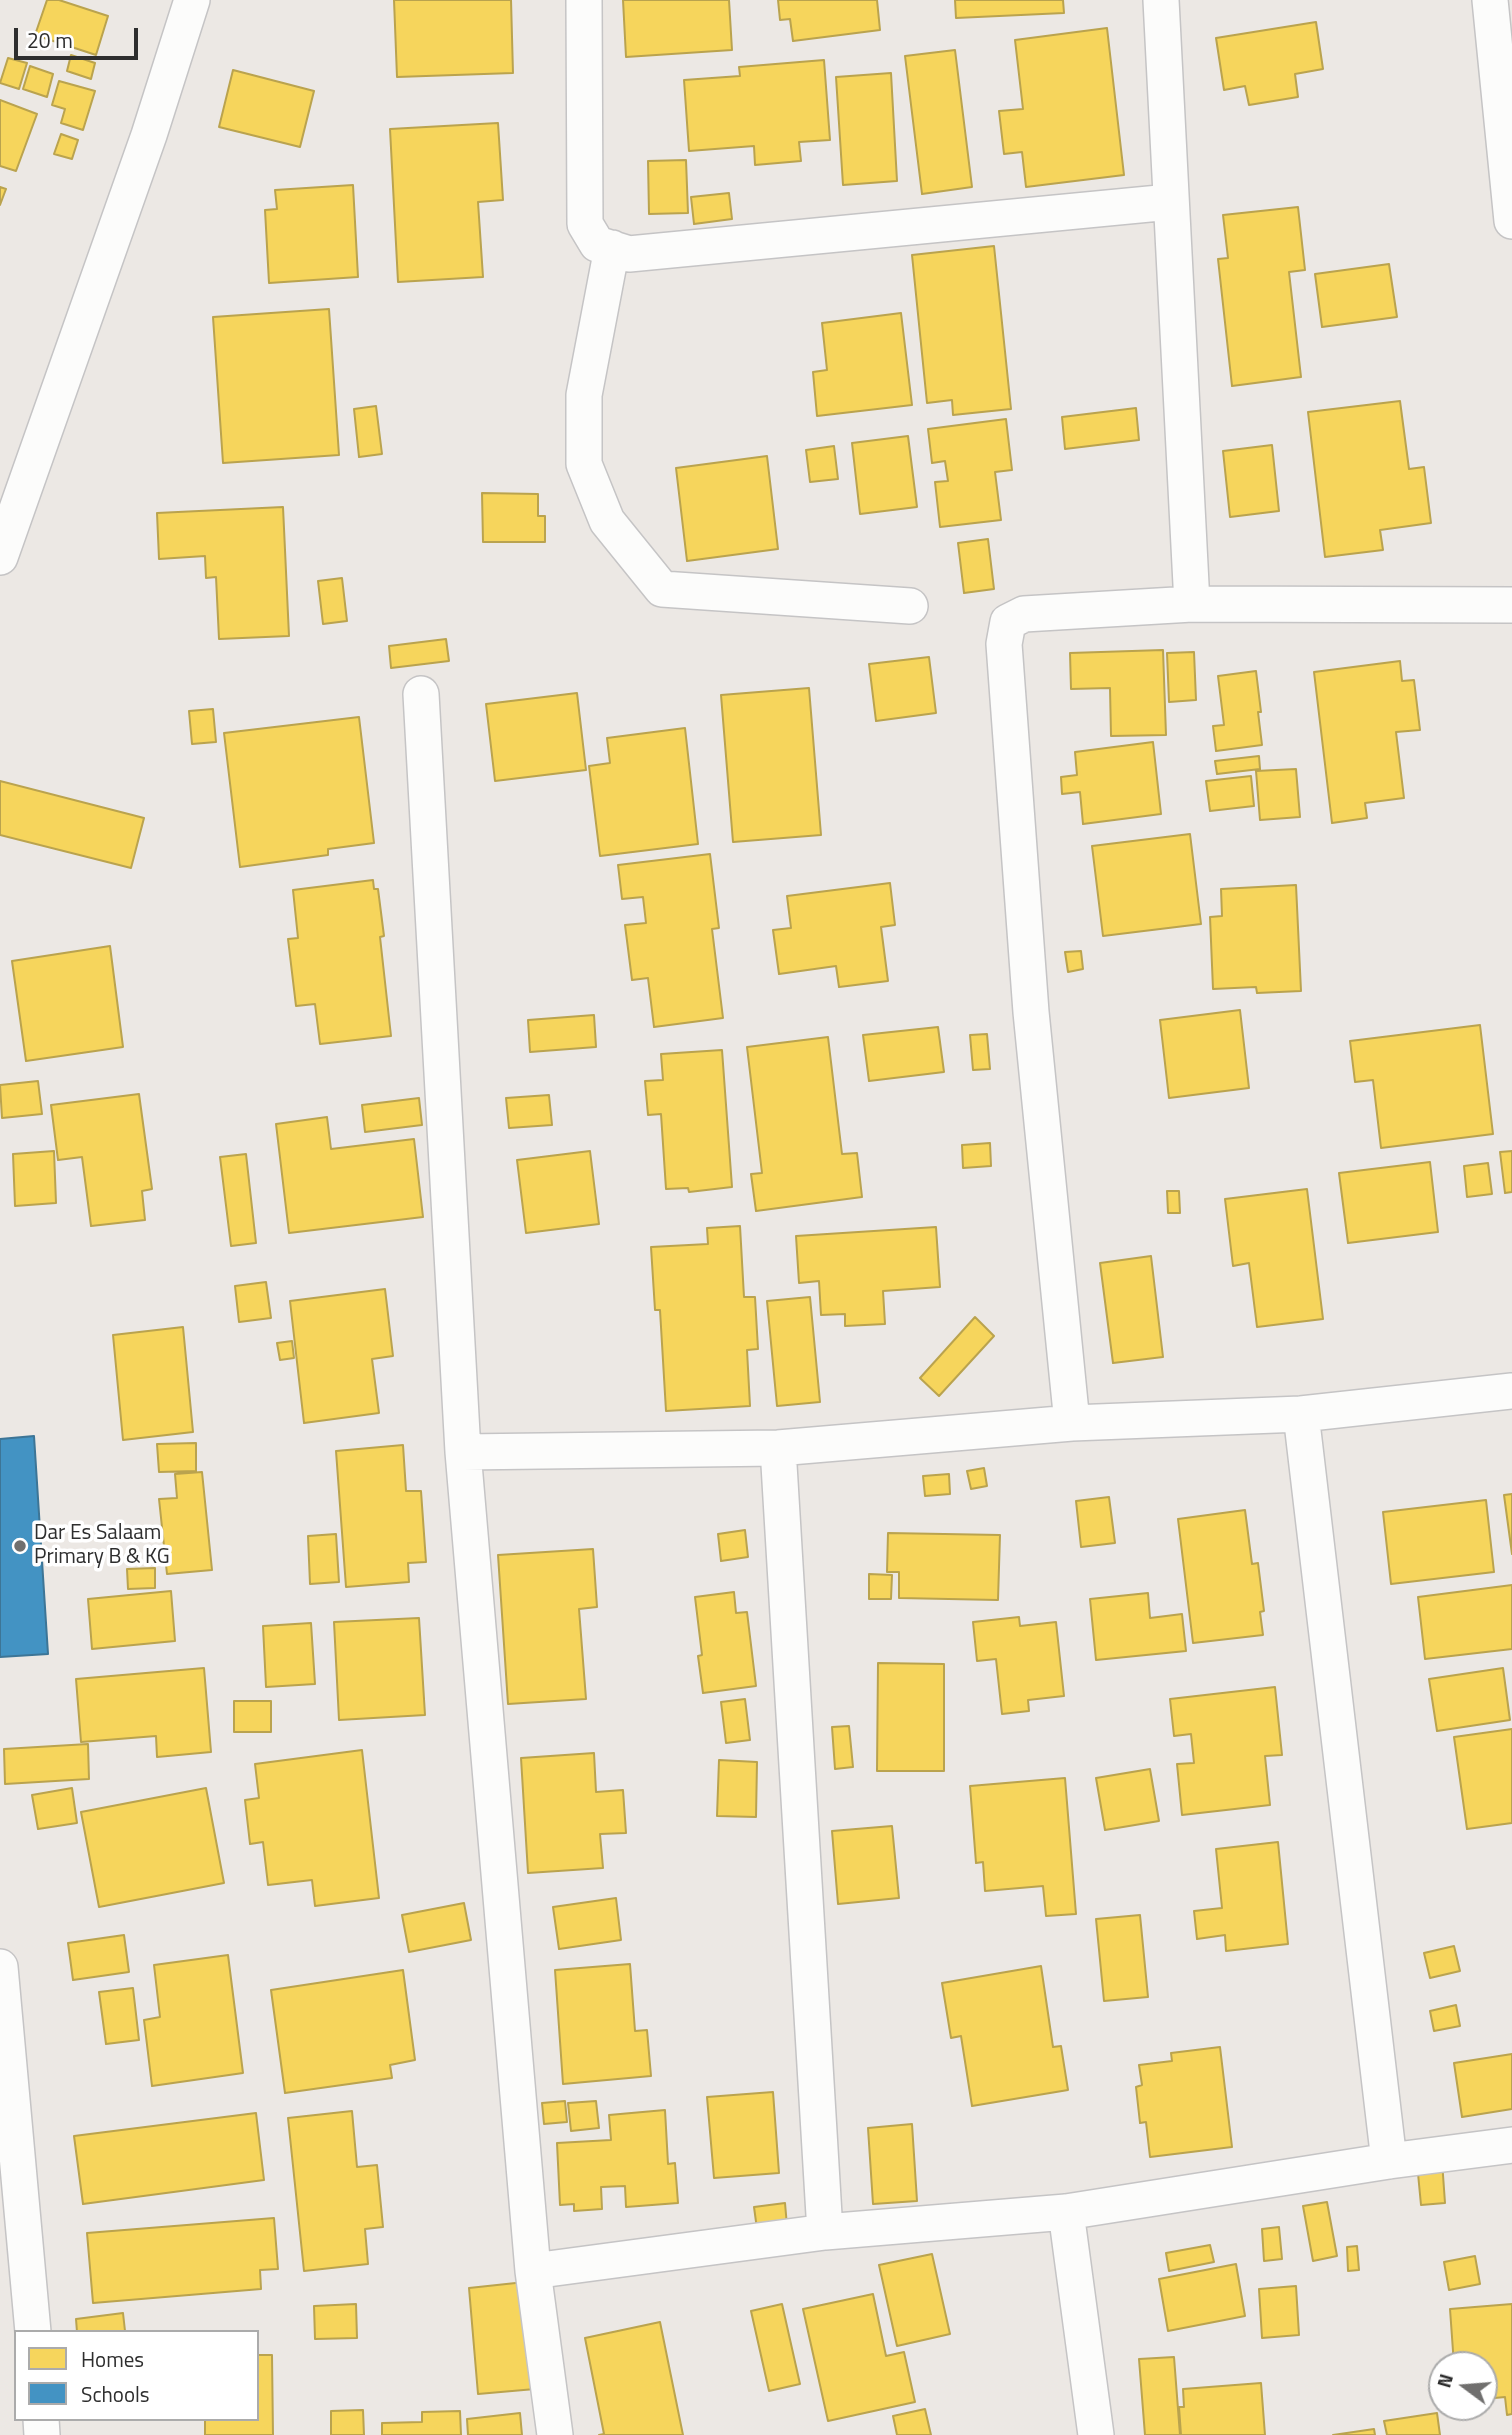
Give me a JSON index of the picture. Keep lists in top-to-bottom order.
{
  "places": ["Dar Es Salaam Primary B & KG"],
  "legend": ["Homes", "Schools"],
  "scale_bar": "20 m",
  "north": "left"
}
